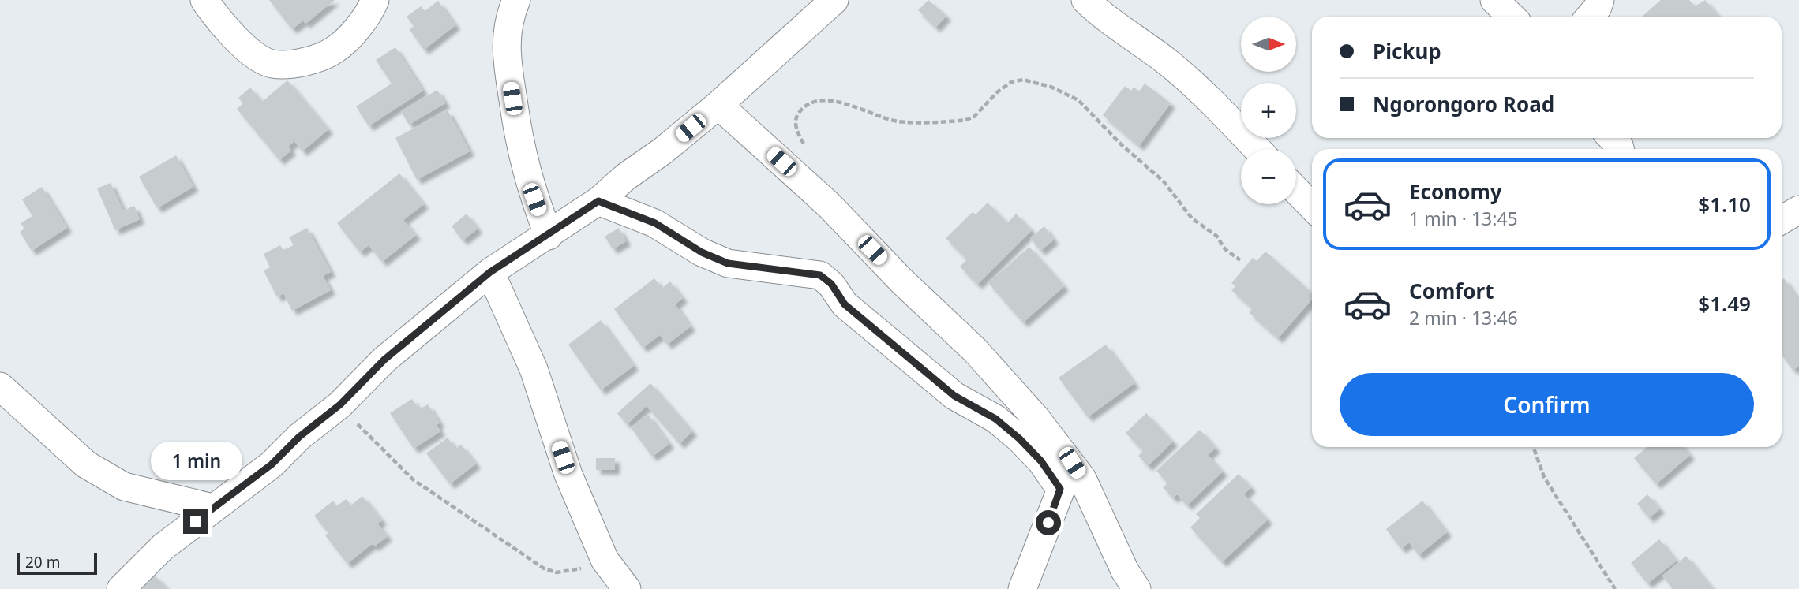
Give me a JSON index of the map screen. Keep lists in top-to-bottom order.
{
  "scale_bar": "20 m",
  "north": "right",
  "page": {
    "map_buttons": ["+", "−"],
    "banner": ["Pickup", "Ngorongoro Road"],
    "list": [
      {
        "name": "Economy",
        "note": "1 min · 13:45",
        "value": "$1.10"
      },
      {
        "name": "Comfort",
        "note": "2 min · 13:46",
        "value": "$1.49"
      }
    ],
    "buttons": "Confirm",
    "bubble": "1 min",
    "scale": "20 m"
  }
}
